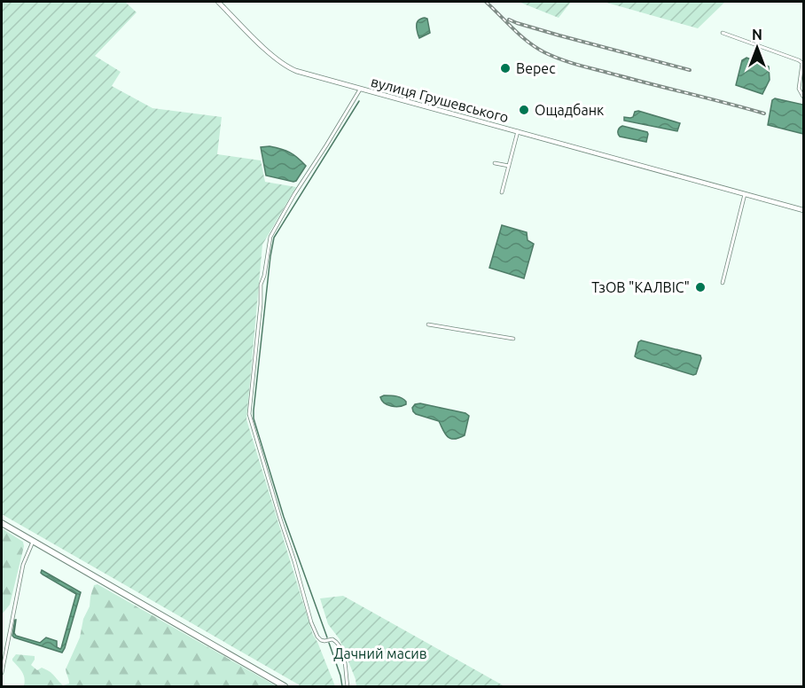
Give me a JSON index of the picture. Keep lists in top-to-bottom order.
{
  "streets": {
    "street": ["вулиця Грушевського"]
  },
  "parks": ["Дачний масив"],
  "places": ["Верес", "Ощадбанк", "ТзОВ \"КАЛВІС\""],
  "north": "top"
}
